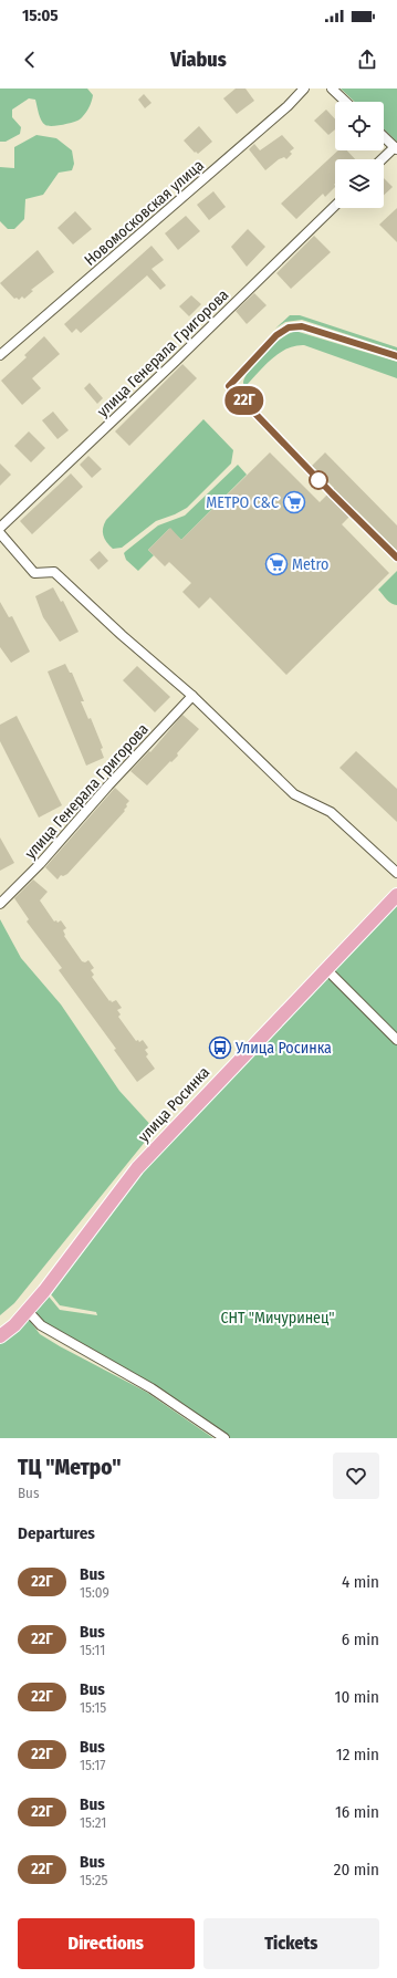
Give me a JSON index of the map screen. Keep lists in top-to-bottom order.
{
  "streets": {
    "main road": ["улица Росинка"],
    "street": ["Новомосковская улица", "улица Генерала Григорова"]
  },
  "parks": ["СНТ \"Мичуринец\""],
  "places": {
    "supermarket": ["МЕТРО С&С", "Metro"],
    "bus stop": ["Улица Росинка"]
  },
  "lines": ["bus line 22Г"],
  "page": {
    "status": "15:05",
    "header": "Viabus",
    "on_map": "22Г",
    "heading": [
      ["ТЦ \"Метро\"", "Bus"],
      "Departures"
    ],
    "list": [
      {
        "mark": "22Г",
        "name": "Bus",
        "note": "15:09",
        "value": "4 min"
      },
      {
        "mark": "22Г",
        "name": "Bus",
        "note": "15:11",
        "value": "6 min"
      },
      {
        "mark": "22Г",
        "name": "Bus",
        "note": "15:15",
        "value": "10 min"
      },
      {
        "mark": "22Г",
        "name": "Bus",
        "note": "15:17",
        "value": "12 min"
      },
      {
        "mark": "22Г",
        "name": "Bus",
        "note": "15:21",
        "value": "16 min"
      },
      {
        "mark": "22Г",
        "name": "Bus",
        "note": "15:25",
        "value": "20 min"
      }
    ],
    "buttons": ["Directions", "Tickets"]
  }
}
